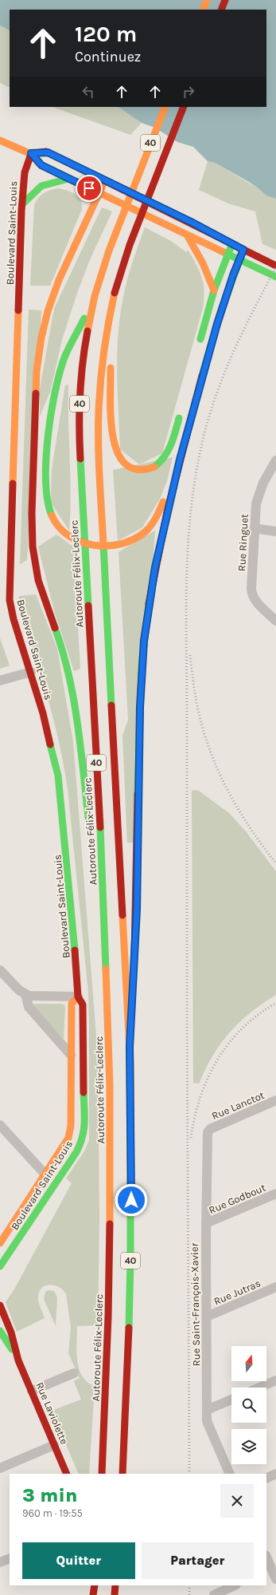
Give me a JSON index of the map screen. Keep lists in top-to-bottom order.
{
  "streets": {
    "main road": [
      "40",
      "Boulevard Saint-Louis",
      "Autoroute Félix-Leclerc",
      "Rue Laviolette"
    ],
    "street": [
      "Rue Ringuet",
      "Rue Lanctot",
      "Rue Godbout",
      "Rue Jutras",
      "Rue Saint-François-Xavier"
    ]
  },
  "crossings": [
    ["Rue Lanctot", "Rue Saint-François-Xavier"],
    ["Rue Godbout", "Rue Saint-François-Xavier"],
    ["Rue Jutras", "Rue Saint-François-Xavier"]
  ],
  "north": "top",
  "page": {
    "turn": ["120 m", "Continuez"],
    "heading": ["3 min", "960 m · 19:55"],
    "buttons": ["Quitter", "Partager"]
  }
}
